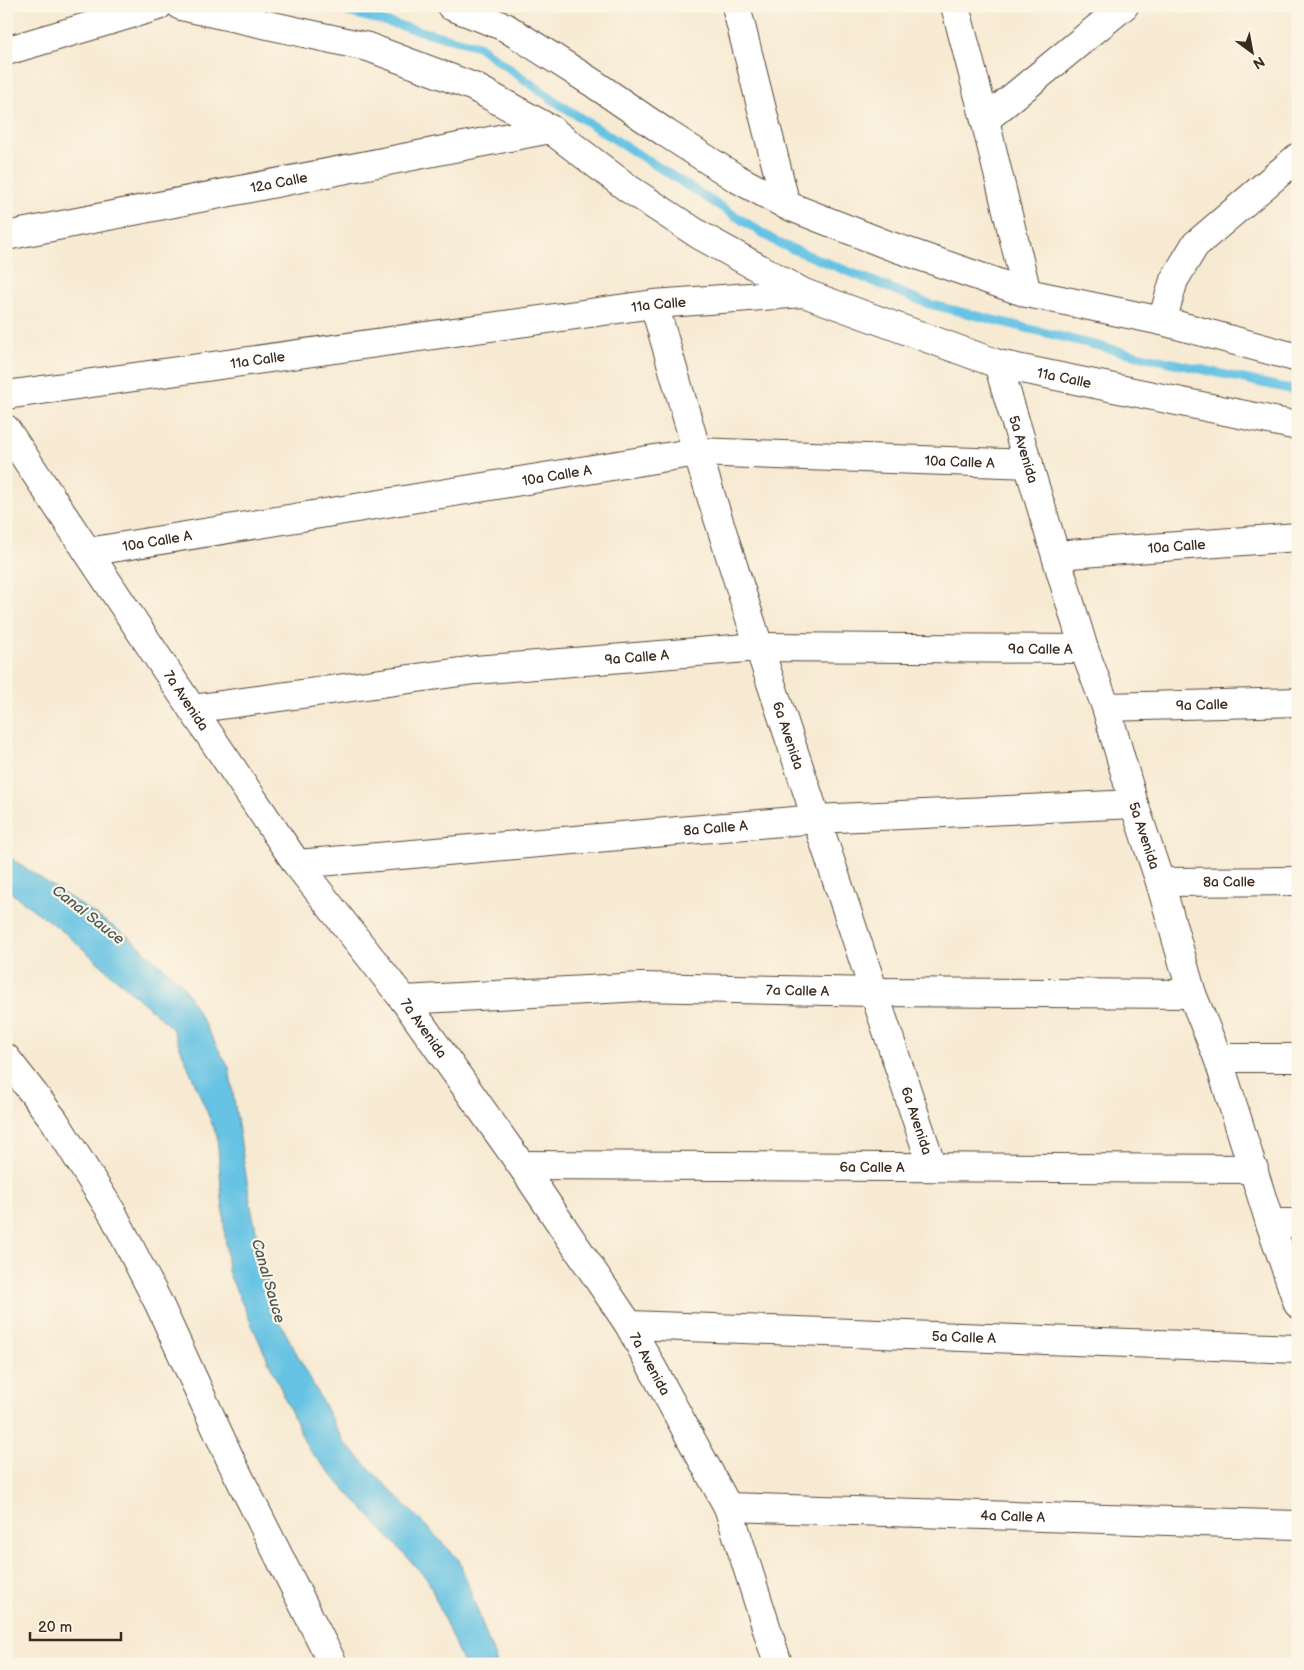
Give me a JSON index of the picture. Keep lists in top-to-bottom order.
{
  "streets": {
    "street": [
      "12a Calle",
      "11a Calle",
      "5a Avenida",
      "10a Calle A",
      "10a Calle",
      "9a Calle A",
      "7a Avenida",
      "9a Calle",
      "6a Avenida",
      "8a Calle A",
      "8a Calle",
      "7a Calle A",
      "6a Calle A",
      "5a Calle A",
      "4a Calle A"
    ]
  },
  "crossings": [
    ["11a Calle", "5a Avenida"],
    ["11a Calle", "6a Avenida"],
    ["5a Avenida", "10a Calle A"],
    ["5a Avenida", "10a Calle"],
    ["5a Avenida", "9a Calle A"],
    ["5a Avenida", "9a Calle"],
    ["5a Avenida", "8a Calle A"],
    ["5a Avenida", "8a Calle"],
    ["5a Avenida", "7a Calle A"],
    ["5a Avenida", "6a Calle A"],
    ["10a Calle A", "7a Avenida"],
    ["10a Calle A", "6a Avenida"],
    ["9a Calle A", "7a Avenida"],
    ["9a Calle A", "6a Avenida"],
    ["7a Avenida", "8a Calle A"],
    ["7a Avenida", "7a Calle A"],
    ["7a Avenida", "6a Calle A"],
    ["7a Avenida", "5a Calle A"],
    ["7a Avenida", "4a Calle A"],
    ["6a Avenida", "8a Calle A"],
    ["6a Avenida", "7a Calle A"],
    ["6a Avenida", "6a Calle A"]
  ],
  "water": ["Canal Sauce"],
  "scale_bar": "20 m",
  "north": "bottom right"
}
